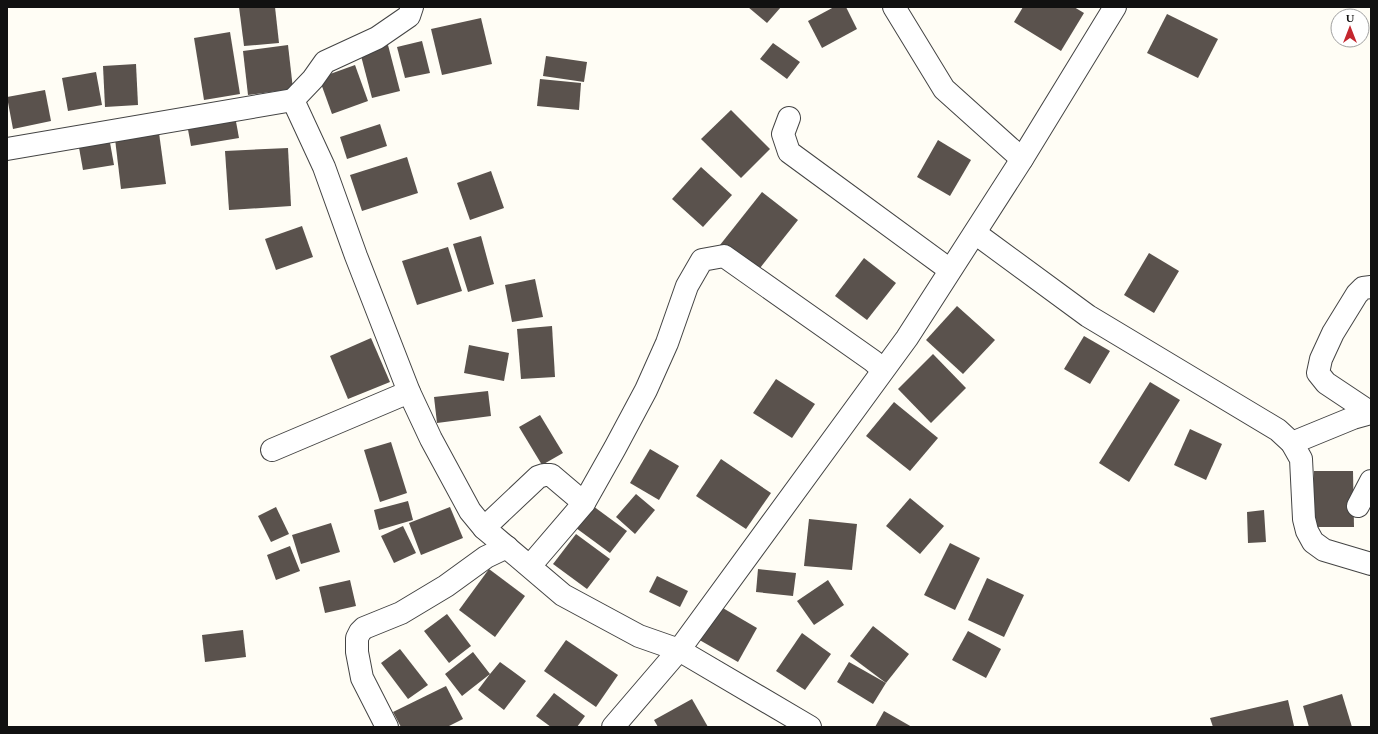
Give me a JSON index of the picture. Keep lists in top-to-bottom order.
{
  "north": "top"
}
